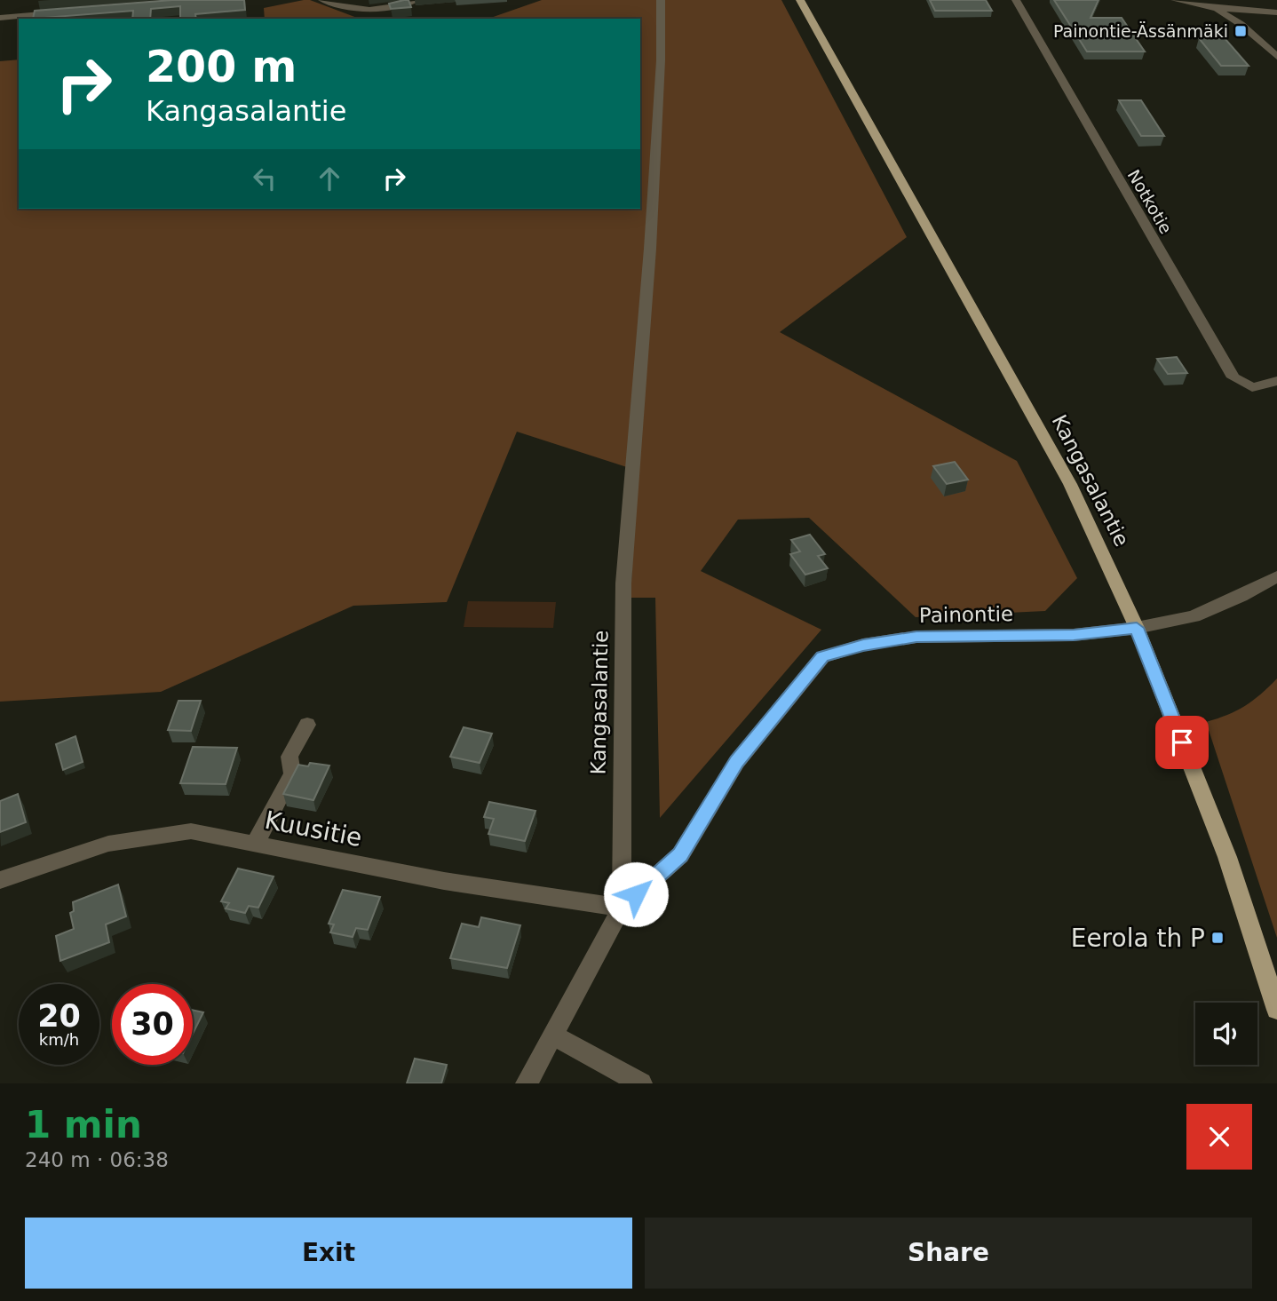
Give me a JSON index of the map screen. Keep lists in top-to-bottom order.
{
  "streets": {
    "main road": ["Kangasalantie"],
    "street": ["Notkotie", "Painontie", "Kuusitie"]
  },
  "crossings": [
    ["Kangasalantie", "Painontie"],
    ["Kangasalantie", "Kuusitie"],
    ["Painontie", "Kuusitie"]
  ],
  "places": {
    "transit": ["Painontie-Ässänmäki", "Eerola th P"]
  },
  "page": {
    "turn": ["200 m", "Kangasalantie"],
    "speed": "20 km/h",
    "limit": "30",
    "heading": ["1 min", "240 m · 06:38"],
    "buttons": ["Exit", "Share"]
  }
}
